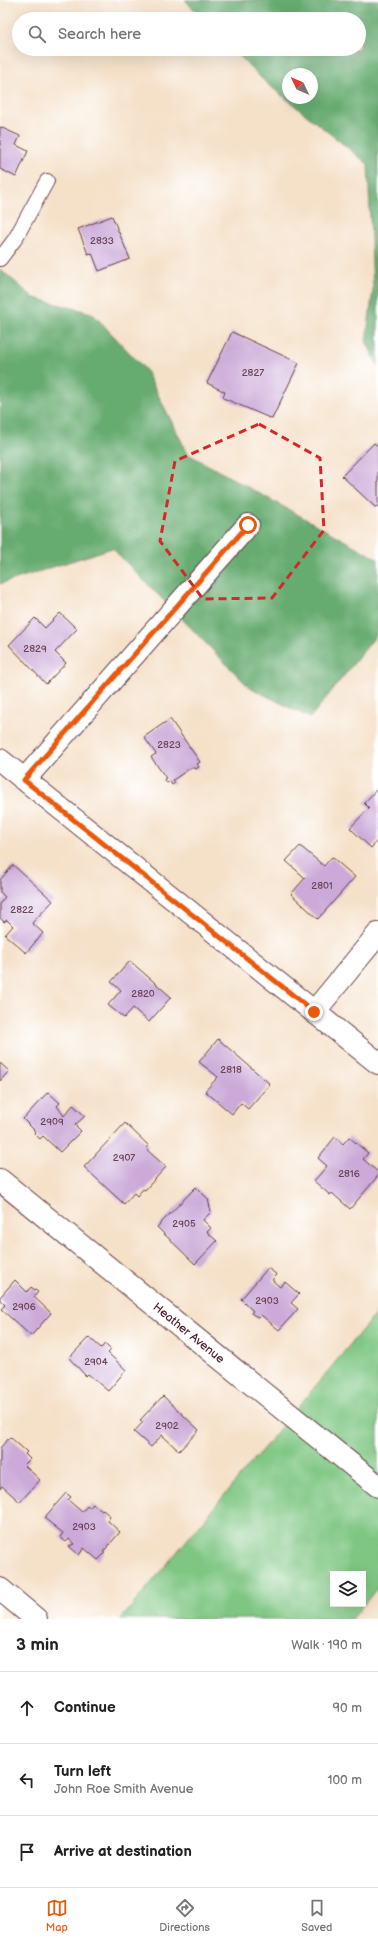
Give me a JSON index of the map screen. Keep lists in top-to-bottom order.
{
  "streets": {
    "street": ["Heather Avenue"]
  },
  "house_numbers": [
    "2833",
    "2827",
    "2829",
    "2823",
    "2801",
    "2822",
    "2820",
    "2818",
    "2909",
    "2907",
    "2816",
    "2905",
    "2903",
    "2906",
    "2904",
    "2902",
    "2903"
  ],
  "north": "top left",
  "page": {
    "search": "Search here",
    "heading": ["3 min", "Walk · 190 m"],
    "list": [
      ["Continue", "90 m"],
      ["Turn left", "John Roe Smith Avenue", "100 m"],
      "Arrive at destination"
    ],
    "nav": ["Map", "Directions", "Saved"]
  }
}
